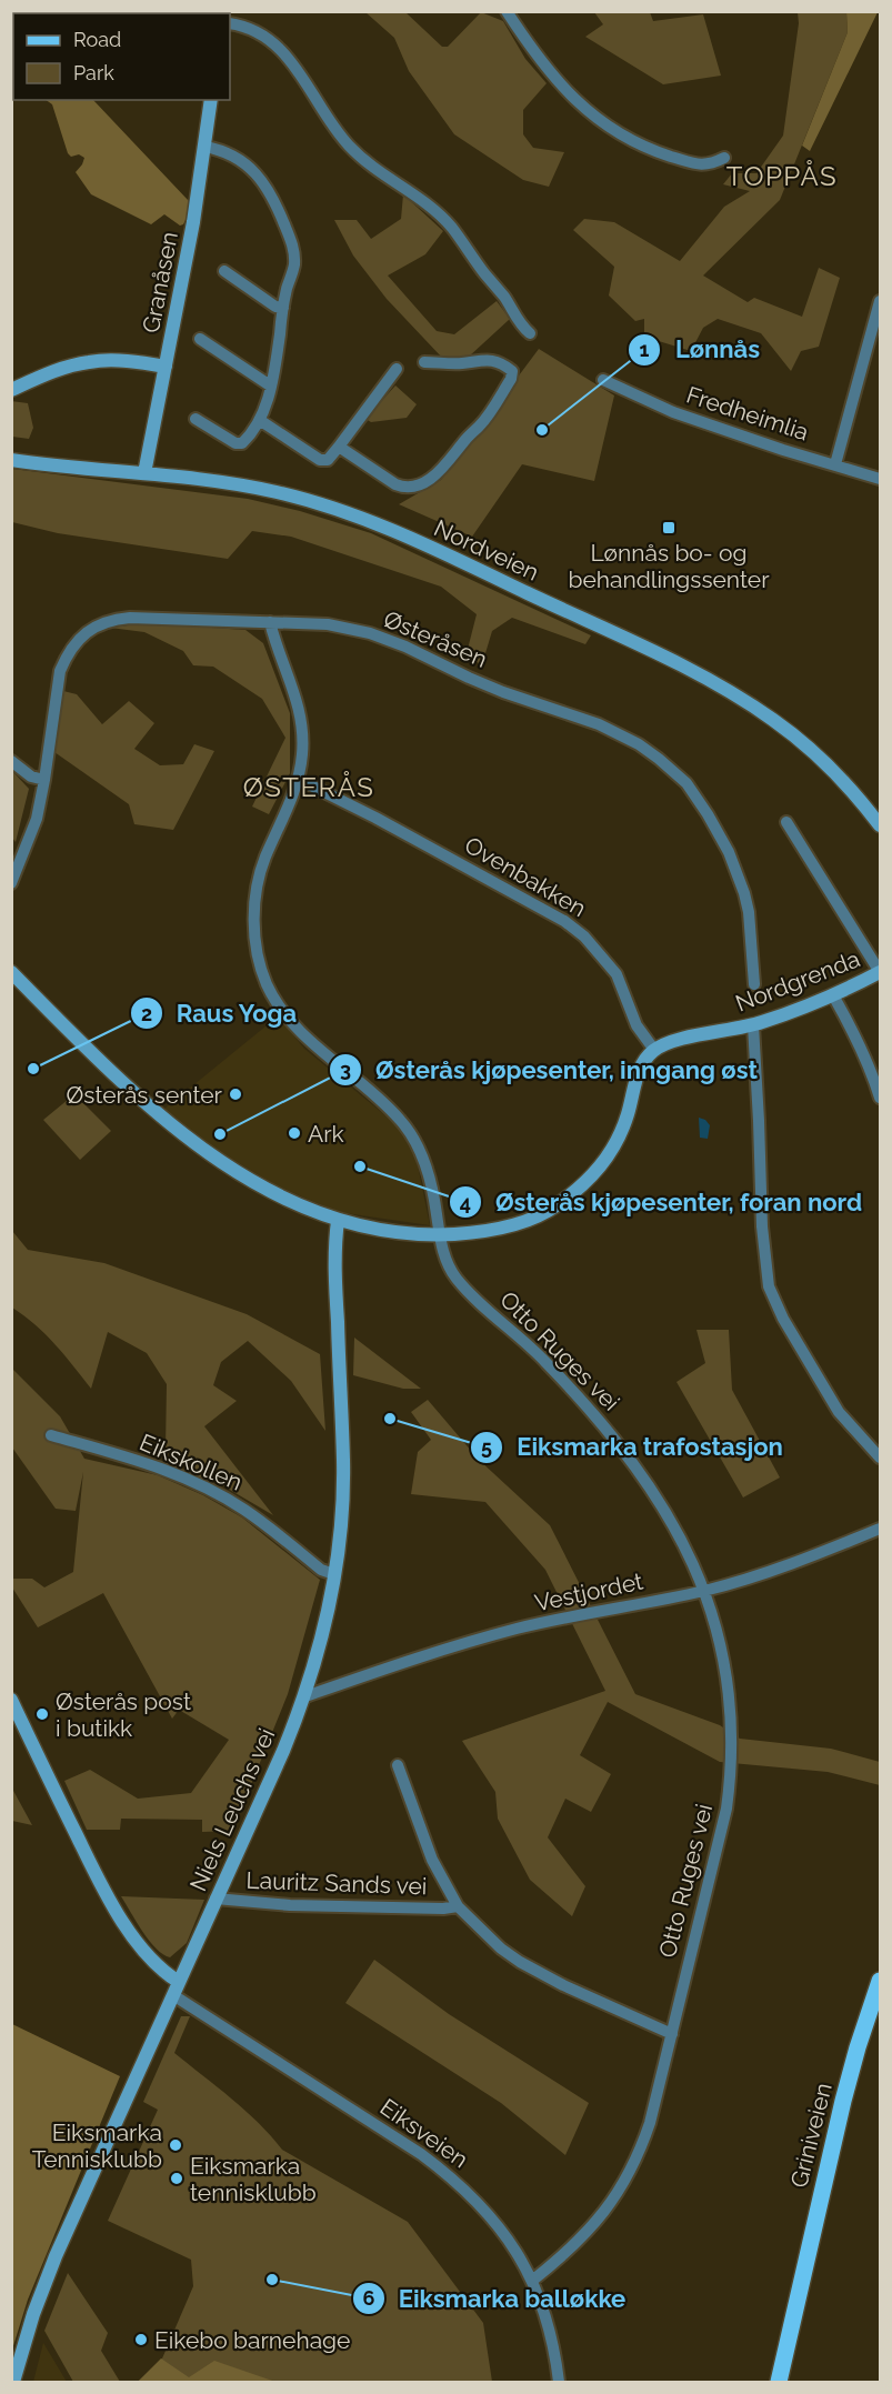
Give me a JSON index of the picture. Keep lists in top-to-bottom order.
{
  "streets": {
    "main road": ["Griniveien"],
    "street": [
      "Granåsen",
      "Fredheimlia",
      "Nordveien",
      "Østeråsen",
      "Ovenbakken",
      "Nordgrenda",
      "Otto Ruges vei",
      "Eikskollen",
      "Vestjordet",
      "Niels Leuchs vei",
      "Lauritz Sands vei",
      "Eiksveien"
    ]
  },
  "crossings": [
    ["Granåsen", "Nordveien"],
    ["Østeråsen", "Otto Ruges vei"],
    ["Ovenbakken", "Nordgrenda"],
    ["Ovenbakken", "Otto Ruges vei"],
    ["Otto Ruges vei", "Vestjordet"],
    ["Otto Ruges vei", "Lauritz Sands vei"],
    ["Otto Ruges vei", "Eiksveien"],
    ["Eikskollen", "Niels Leuchs vei"],
    ["Vestjordet", "Niels Leuchs vei"],
    ["Niels Leuchs vei", "Lauritz Sands vei"],
    ["Niels Leuchs vei", "Eiksveien"]
  ],
  "districts": ["TOPPÅS", "ØSTERÅS"],
  "places": {
    "other": [
      "Lønnås",
      "Raus Yoga",
      "Østerås senter",
      "Ark",
      "Østerås kjøpesenter, inngang øst",
      "Østerås kjøpesenter, foran nord",
      "Eiksmarka trafostasjon",
      "Østerås post i butikk",
      "Eiksmarka Tennisklubb",
      "Eiksmarka tennisklubb",
      "Eiksmarka balløkke",
      "Eikebo barnehage"
    ],
    "transit": ["Lønnås bo- og behandlingssenter"]
  },
  "legend": ["Road", "Park"]
}
